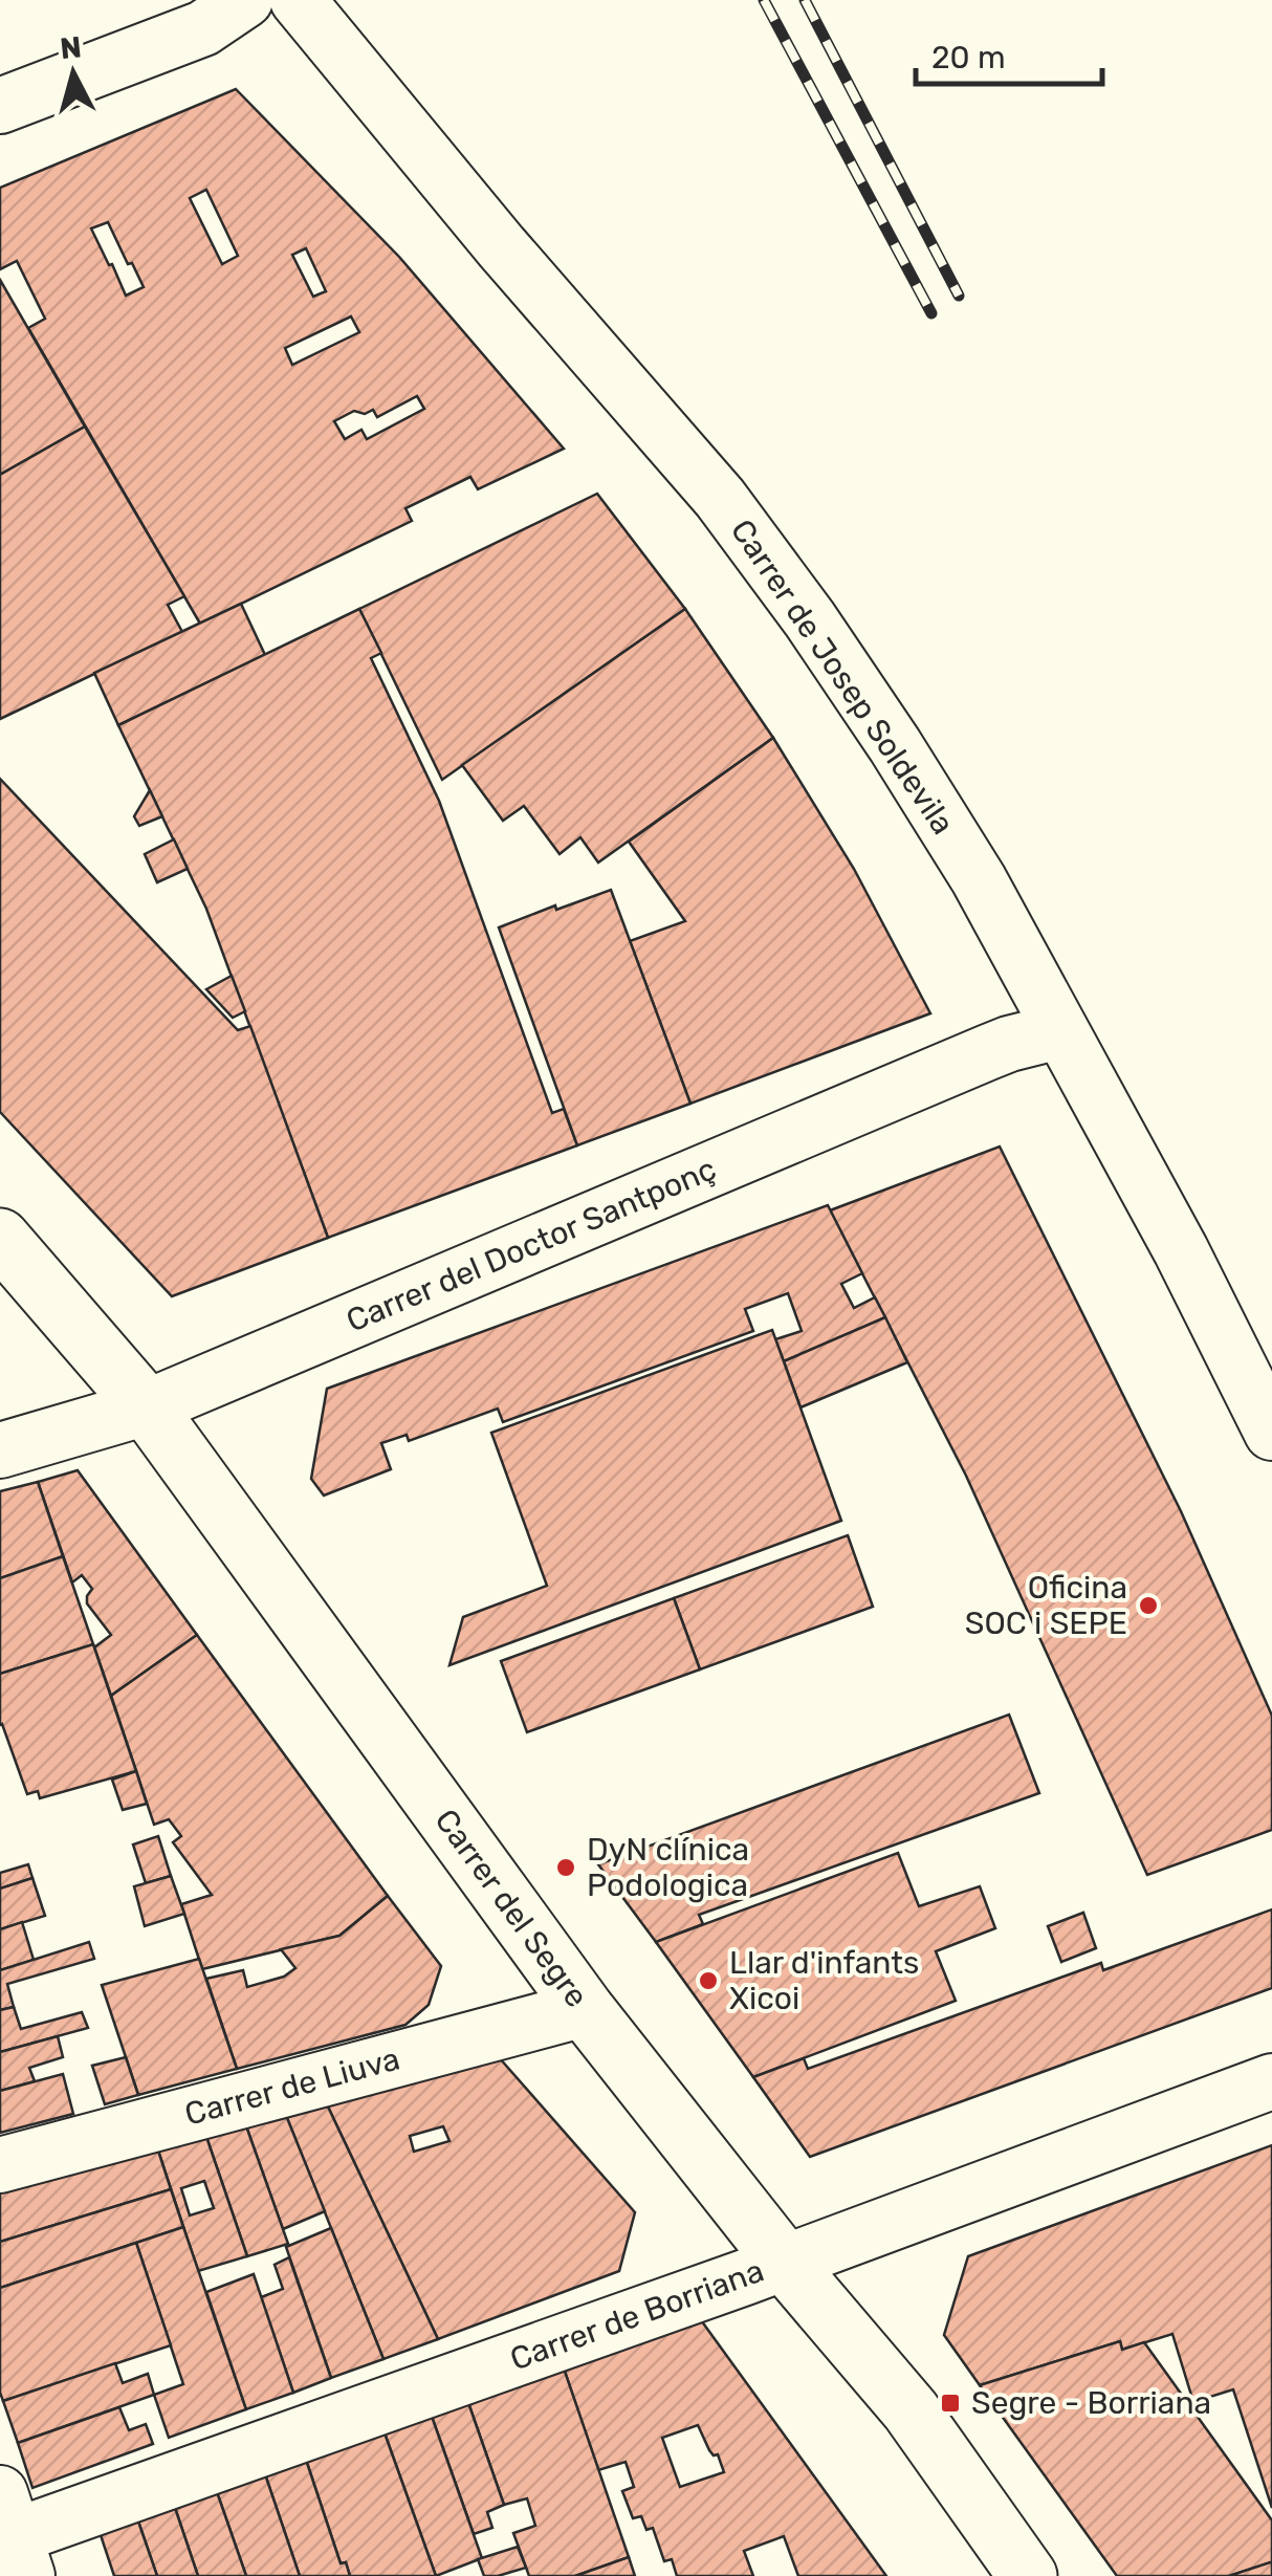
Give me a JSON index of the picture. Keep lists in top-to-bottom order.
{
  "streets": {
    "street": [
      "Carrer de Josep Soldevila",
      "Carrer del Doctor Santponç",
      "Carrer del Segre",
      "Carrer de Liuva",
      "Carrer de Borriana"
    ]
  },
  "crossings": [
    ["Carrer de Josep Soldevila", "Carrer del Doctor Santponç"],
    ["Carrer del Doctor Santponç", "Carrer del Segre"],
    ["Carrer del Segre", "Carrer de Liuva"],
    ["Carrer del Segre", "Carrer de Borriana"]
  ],
  "places": {
    "other": ["Oficina SOC i SEPE", "DyN clínica Podologica", "Llar d'infants Xicoi"],
    "transit": ["Segre - Borriana"]
  },
  "scale_bar": "20 m",
  "north": "top"
}
